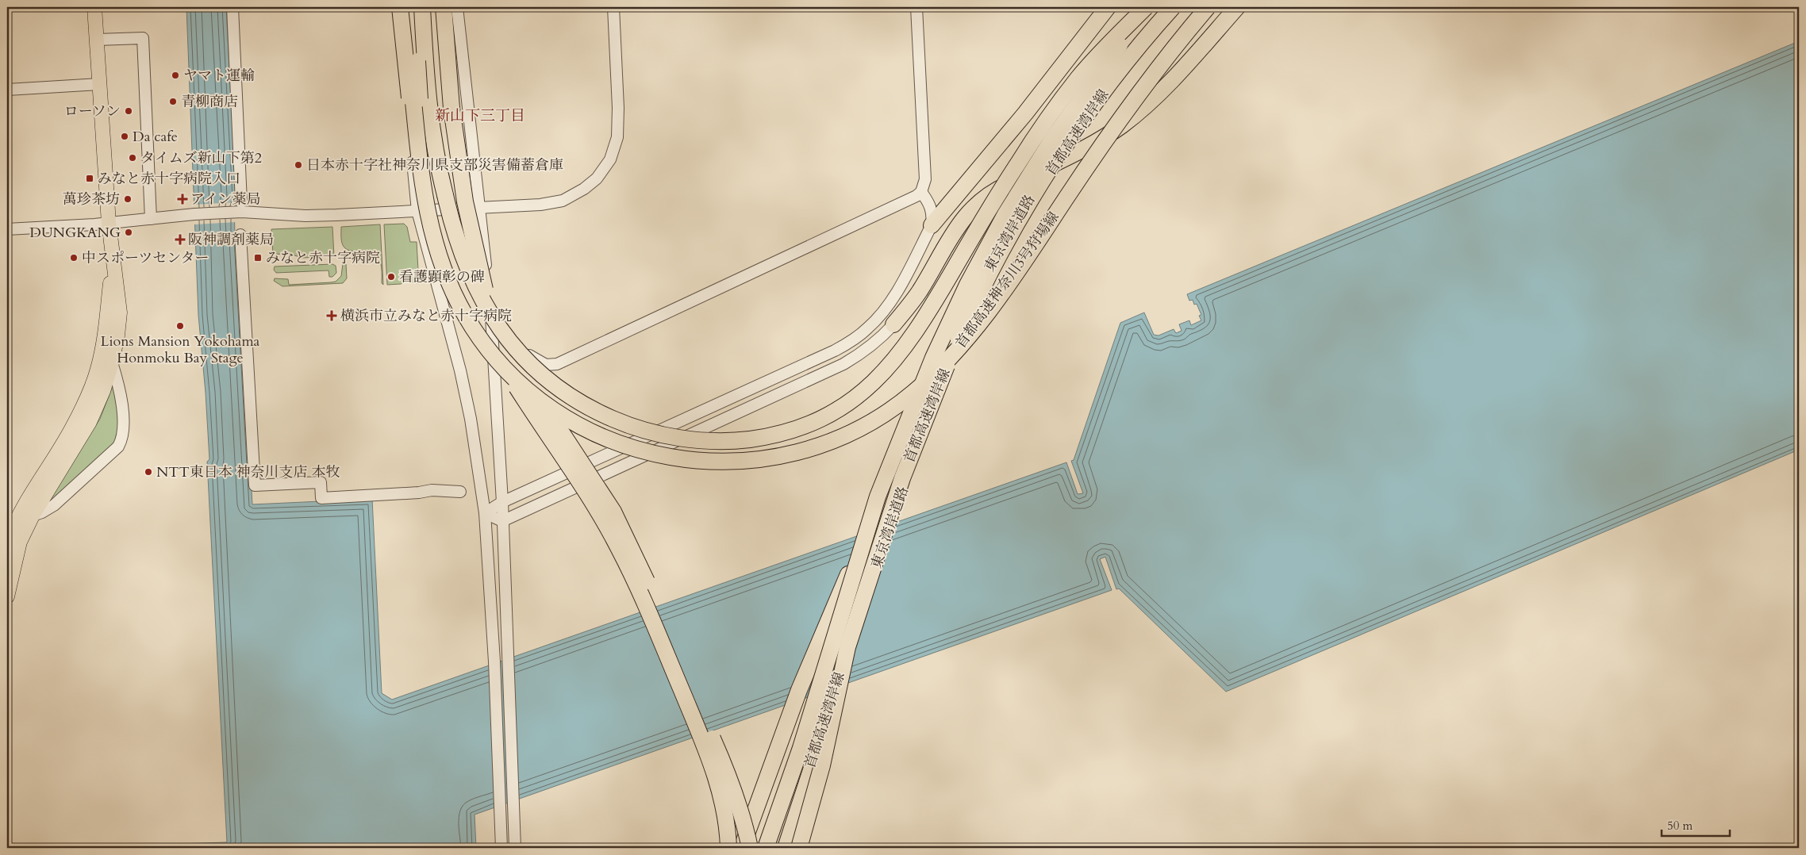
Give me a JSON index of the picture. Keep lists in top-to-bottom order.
{
  "streets": {
    "highway": ["首都高速湾岸線", "東京湾岸道路", "首都高速神奈川3号狩場線"]
  },
  "districts": ["新山下三丁目"],
  "places": {
    "other": [
      "ヤマト運輸",
      "青柳商店",
      "ローソン",
      "Da cafe",
      "タイムズ新山下第2",
      "日本赤十字社神奈川県支部災害備蓄倉庫",
      "萬珍茶坊",
      "DUNGKANG",
      "中スポーツセンター",
      "看護顕彰の碑",
      "Lions Mansion Yokohama Honmoku Bay Stage",
      "NTT東日本 神奈川支店 本牧"
    ],
    "transit": ["みなと赤十字病院入口", "みなと赤十字病院"],
    "health": ["アイン薬局", "阪神調剤薬局", "横浜市立みなと赤十字病院"]
  },
  "scale_bar": "50 m"
}
